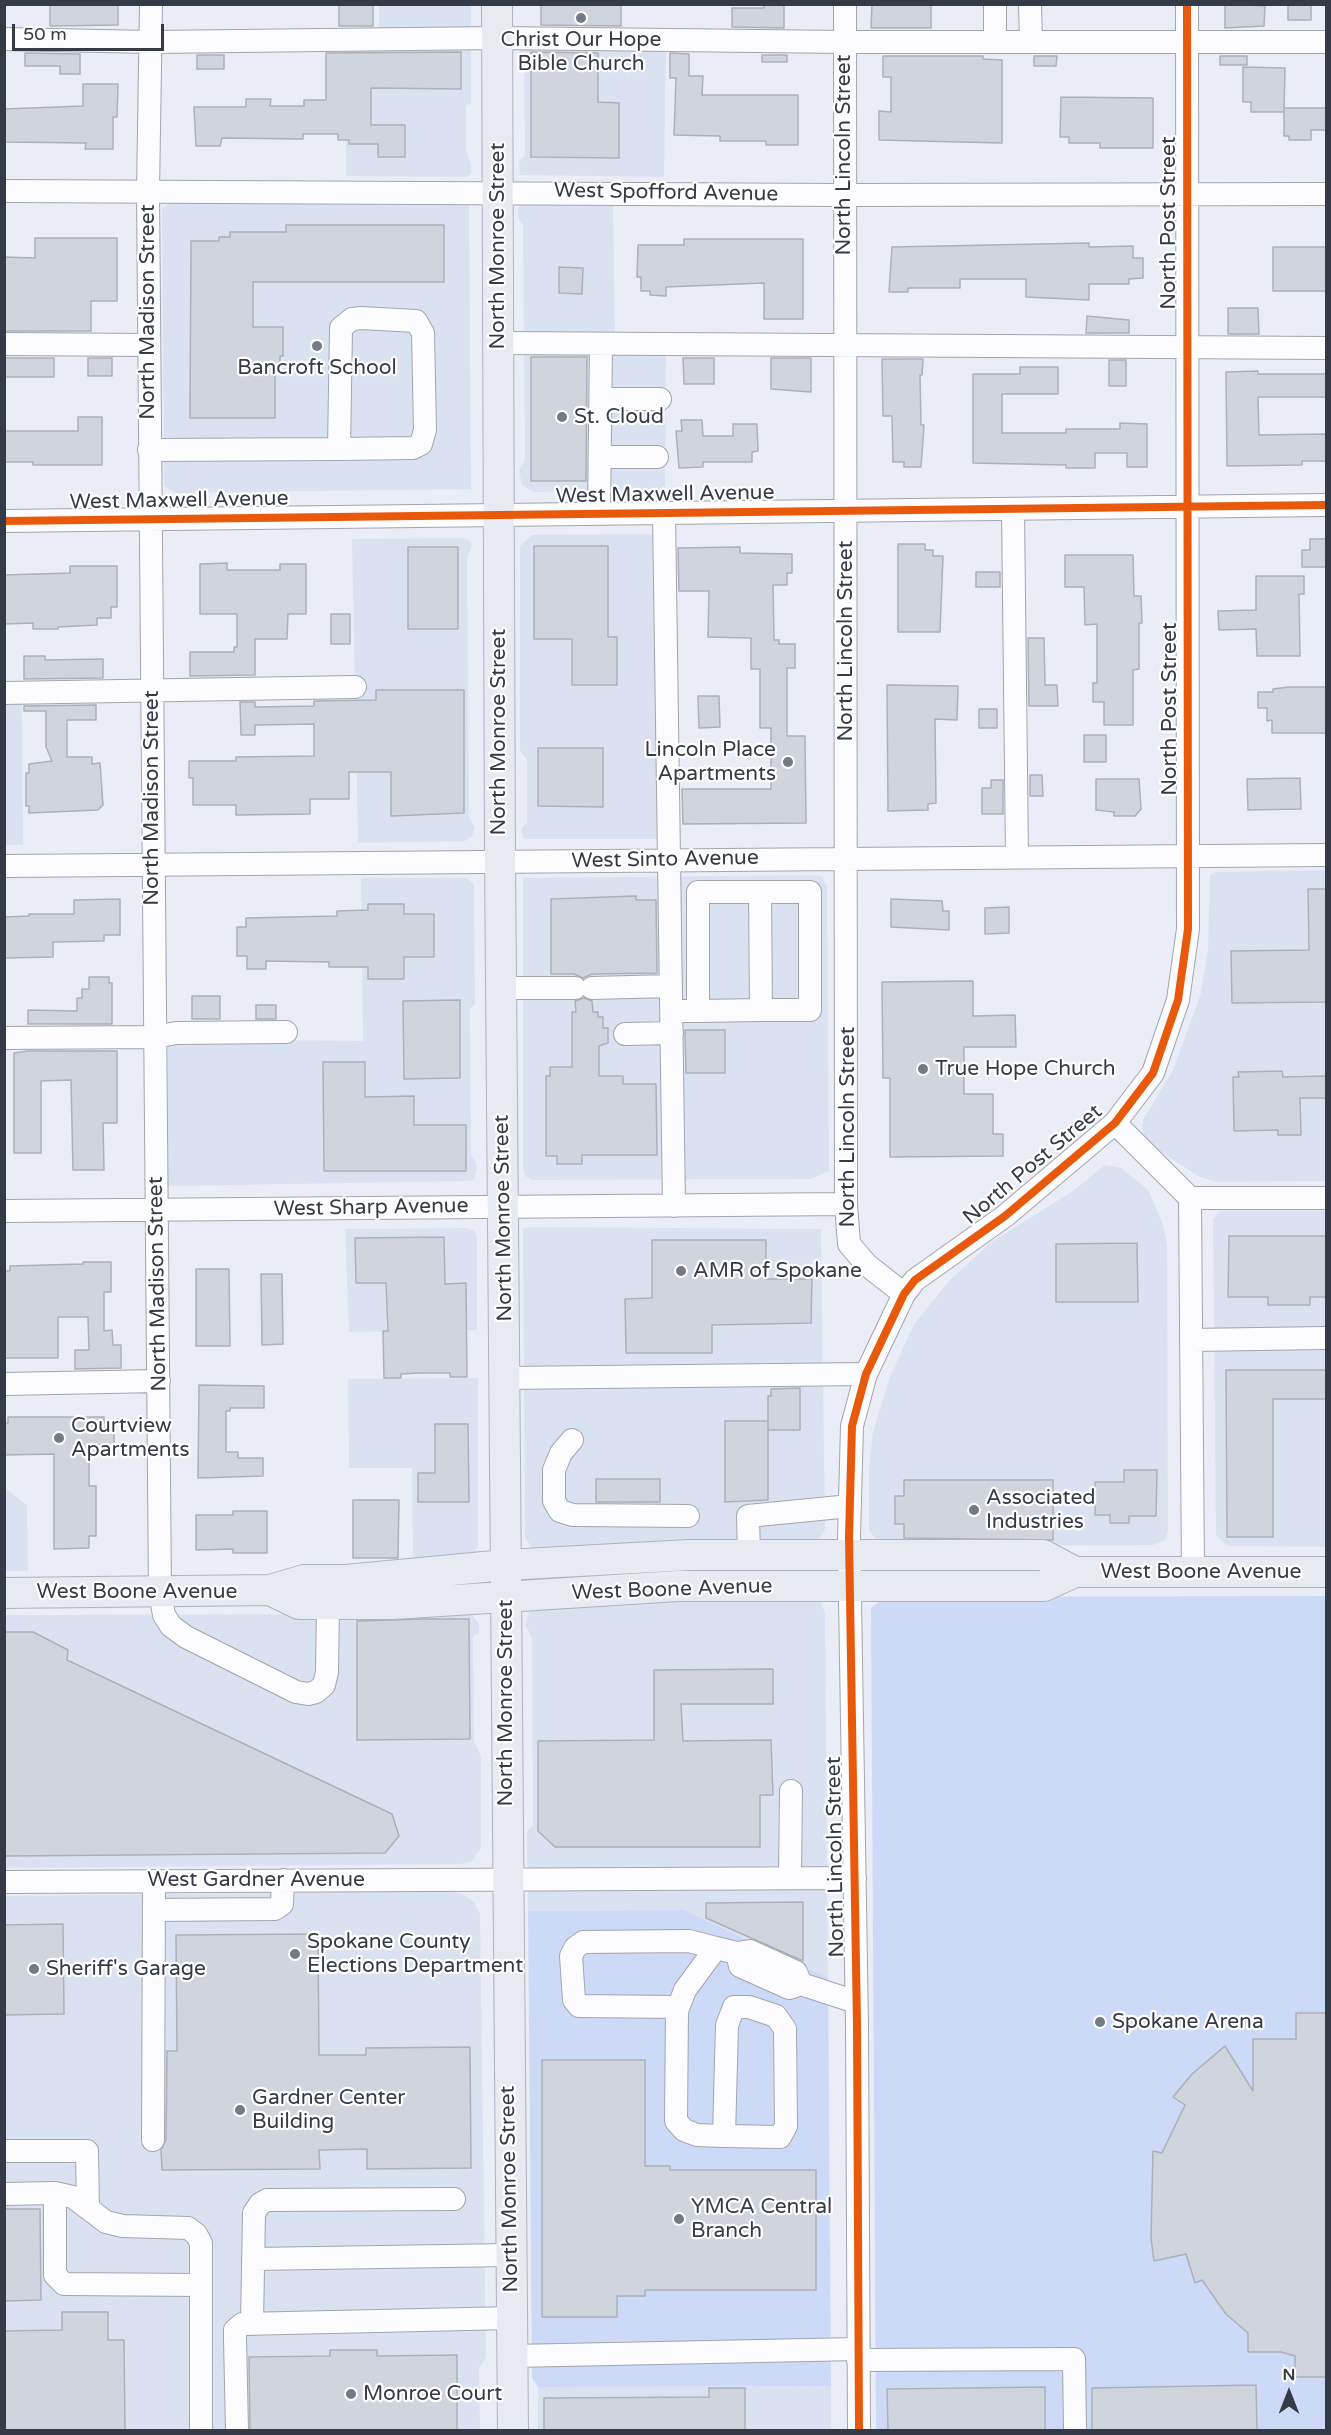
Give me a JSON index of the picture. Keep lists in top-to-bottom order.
{
  "streets": {
    "main road": ["North Monroe Street", "West Boone Avenue"],
    "street": [
      "North Lincoln Street",
      "West Spofford Avenue",
      "North Post Street",
      "North Madison Street",
      "West Maxwell Avenue",
      "West Sinto Avenue",
      "West Sharp Avenue",
      "West Gardner Avenue"
    ]
  },
  "crossings": [
    ["North Lincoln Street", "West Spofford Avenue"],
    ["North Lincoln Street", "North Post Street"],
    ["North Lincoln Street", "West Maxwell Avenue"],
    ["North Lincoln Street", "West Sinto Avenue"],
    ["North Lincoln Street", "West Sharp Avenue"],
    ["North Lincoln Street", "West Boone Avenue"],
    ["North Lincoln Street", "West Gardner Avenue"],
    ["West Spofford Avenue", "North Post Street"],
    ["West Spofford Avenue", "North Monroe Street"],
    ["West Spofford Avenue", "North Madison Street"],
    ["North Post Street", "West Maxwell Avenue"],
    ["North Post Street", "West Sinto Avenue"],
    ["North Monroe Street", "West Maxwell Avenue"],
    ["North Monroe Street", "West Sinto Avenue"],
    ["North Monroe Street", "West Sharp Avenue"],
    ["North Monroe Street", "West Boone Avenue"],
    ["North Monroe Street", "West Gardner Avenue"],
    ["North Madison Street", "West Maxwell Avenue"],
    ["North Madison Street", "West Sinto Avenue"],
    ["North Madison Street", "West Sharp Avenue"],
    ["North Madison Street", "West Boone Avenue"]
  ],
  "places": [
    "Christ Our Hope Bible Church",
    "Bancroft School",
    "St. Cloud",
    "Lincoln Place Apartments",
    "True Hope Church",
    "AMR of Spokane",
    "Courtview Apartments",
    "Associated Industries",
    "Spokane County Elections Department",
    "Sheriff's Garage",
    "Spokane Arena",
    "Gardner Center Building",
    "YMCA Central Branch",
    "Monroe Court"
  ],
  "scale_bar": "50 m",
  "north": "top"
}
